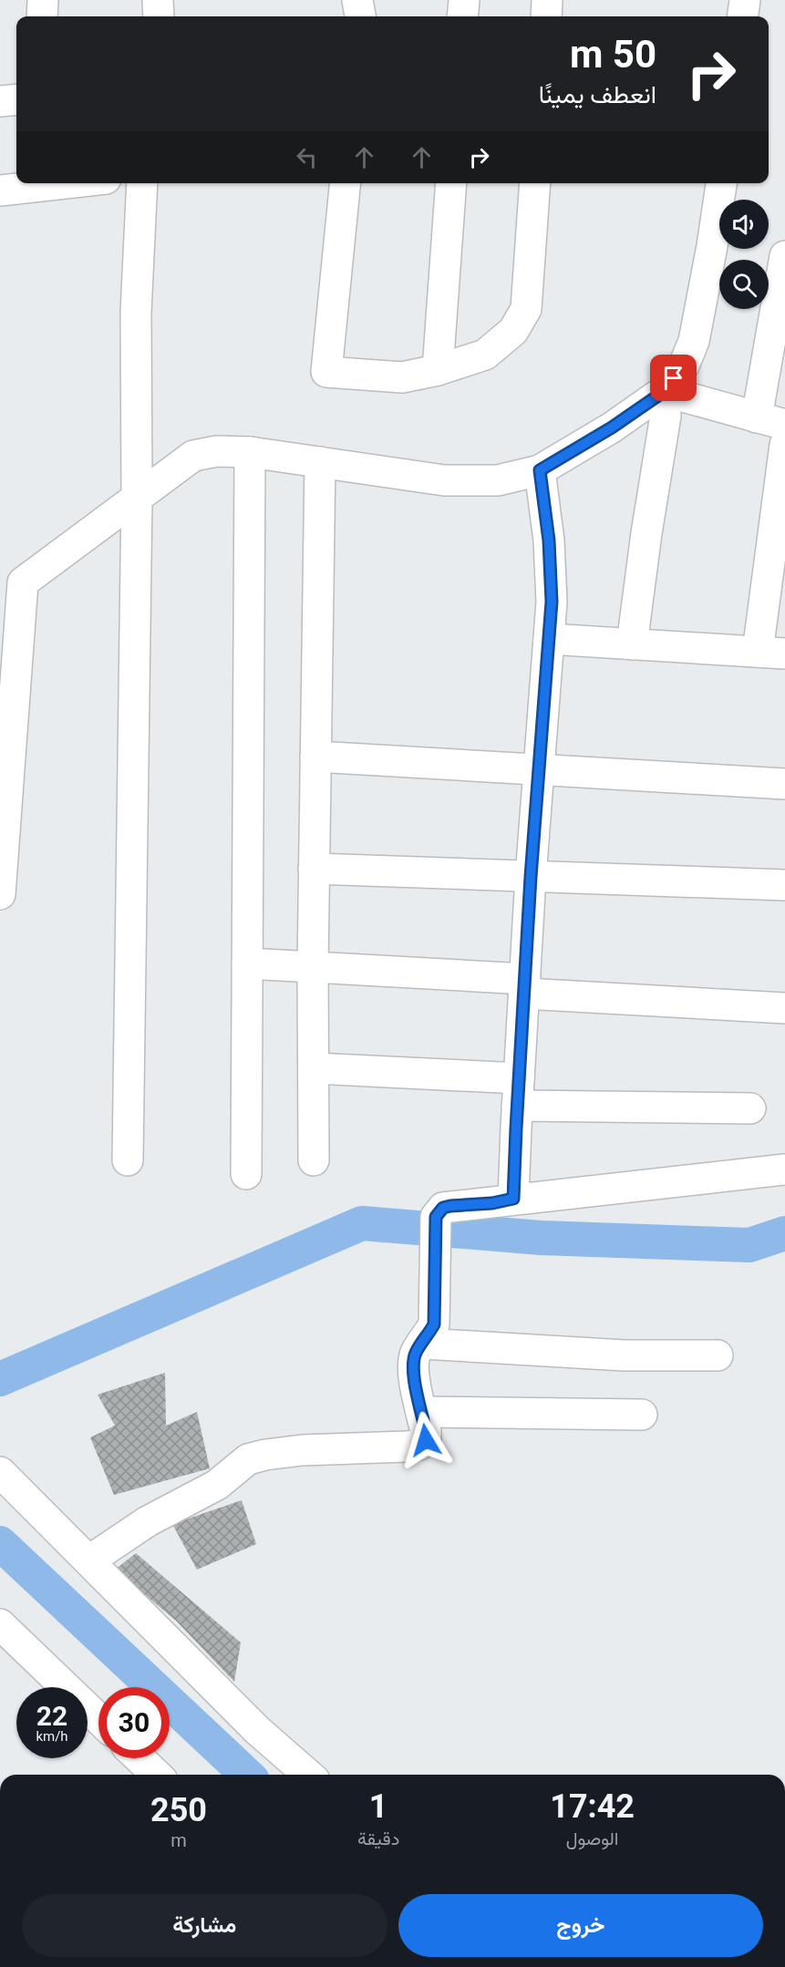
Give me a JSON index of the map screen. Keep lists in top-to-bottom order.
{
  "page": {
    "turn": ["50 m", "انعطف يمينًا"],
    "speed": "22 km/h",
    "limit": "30",
    "eta": [
      "17:42",
      "الوصول",
      "1",
      "دقيقة",
      "250",
      "m"
    ],
    "buttons": ["خروج", "مشاركة"]
  }
}
